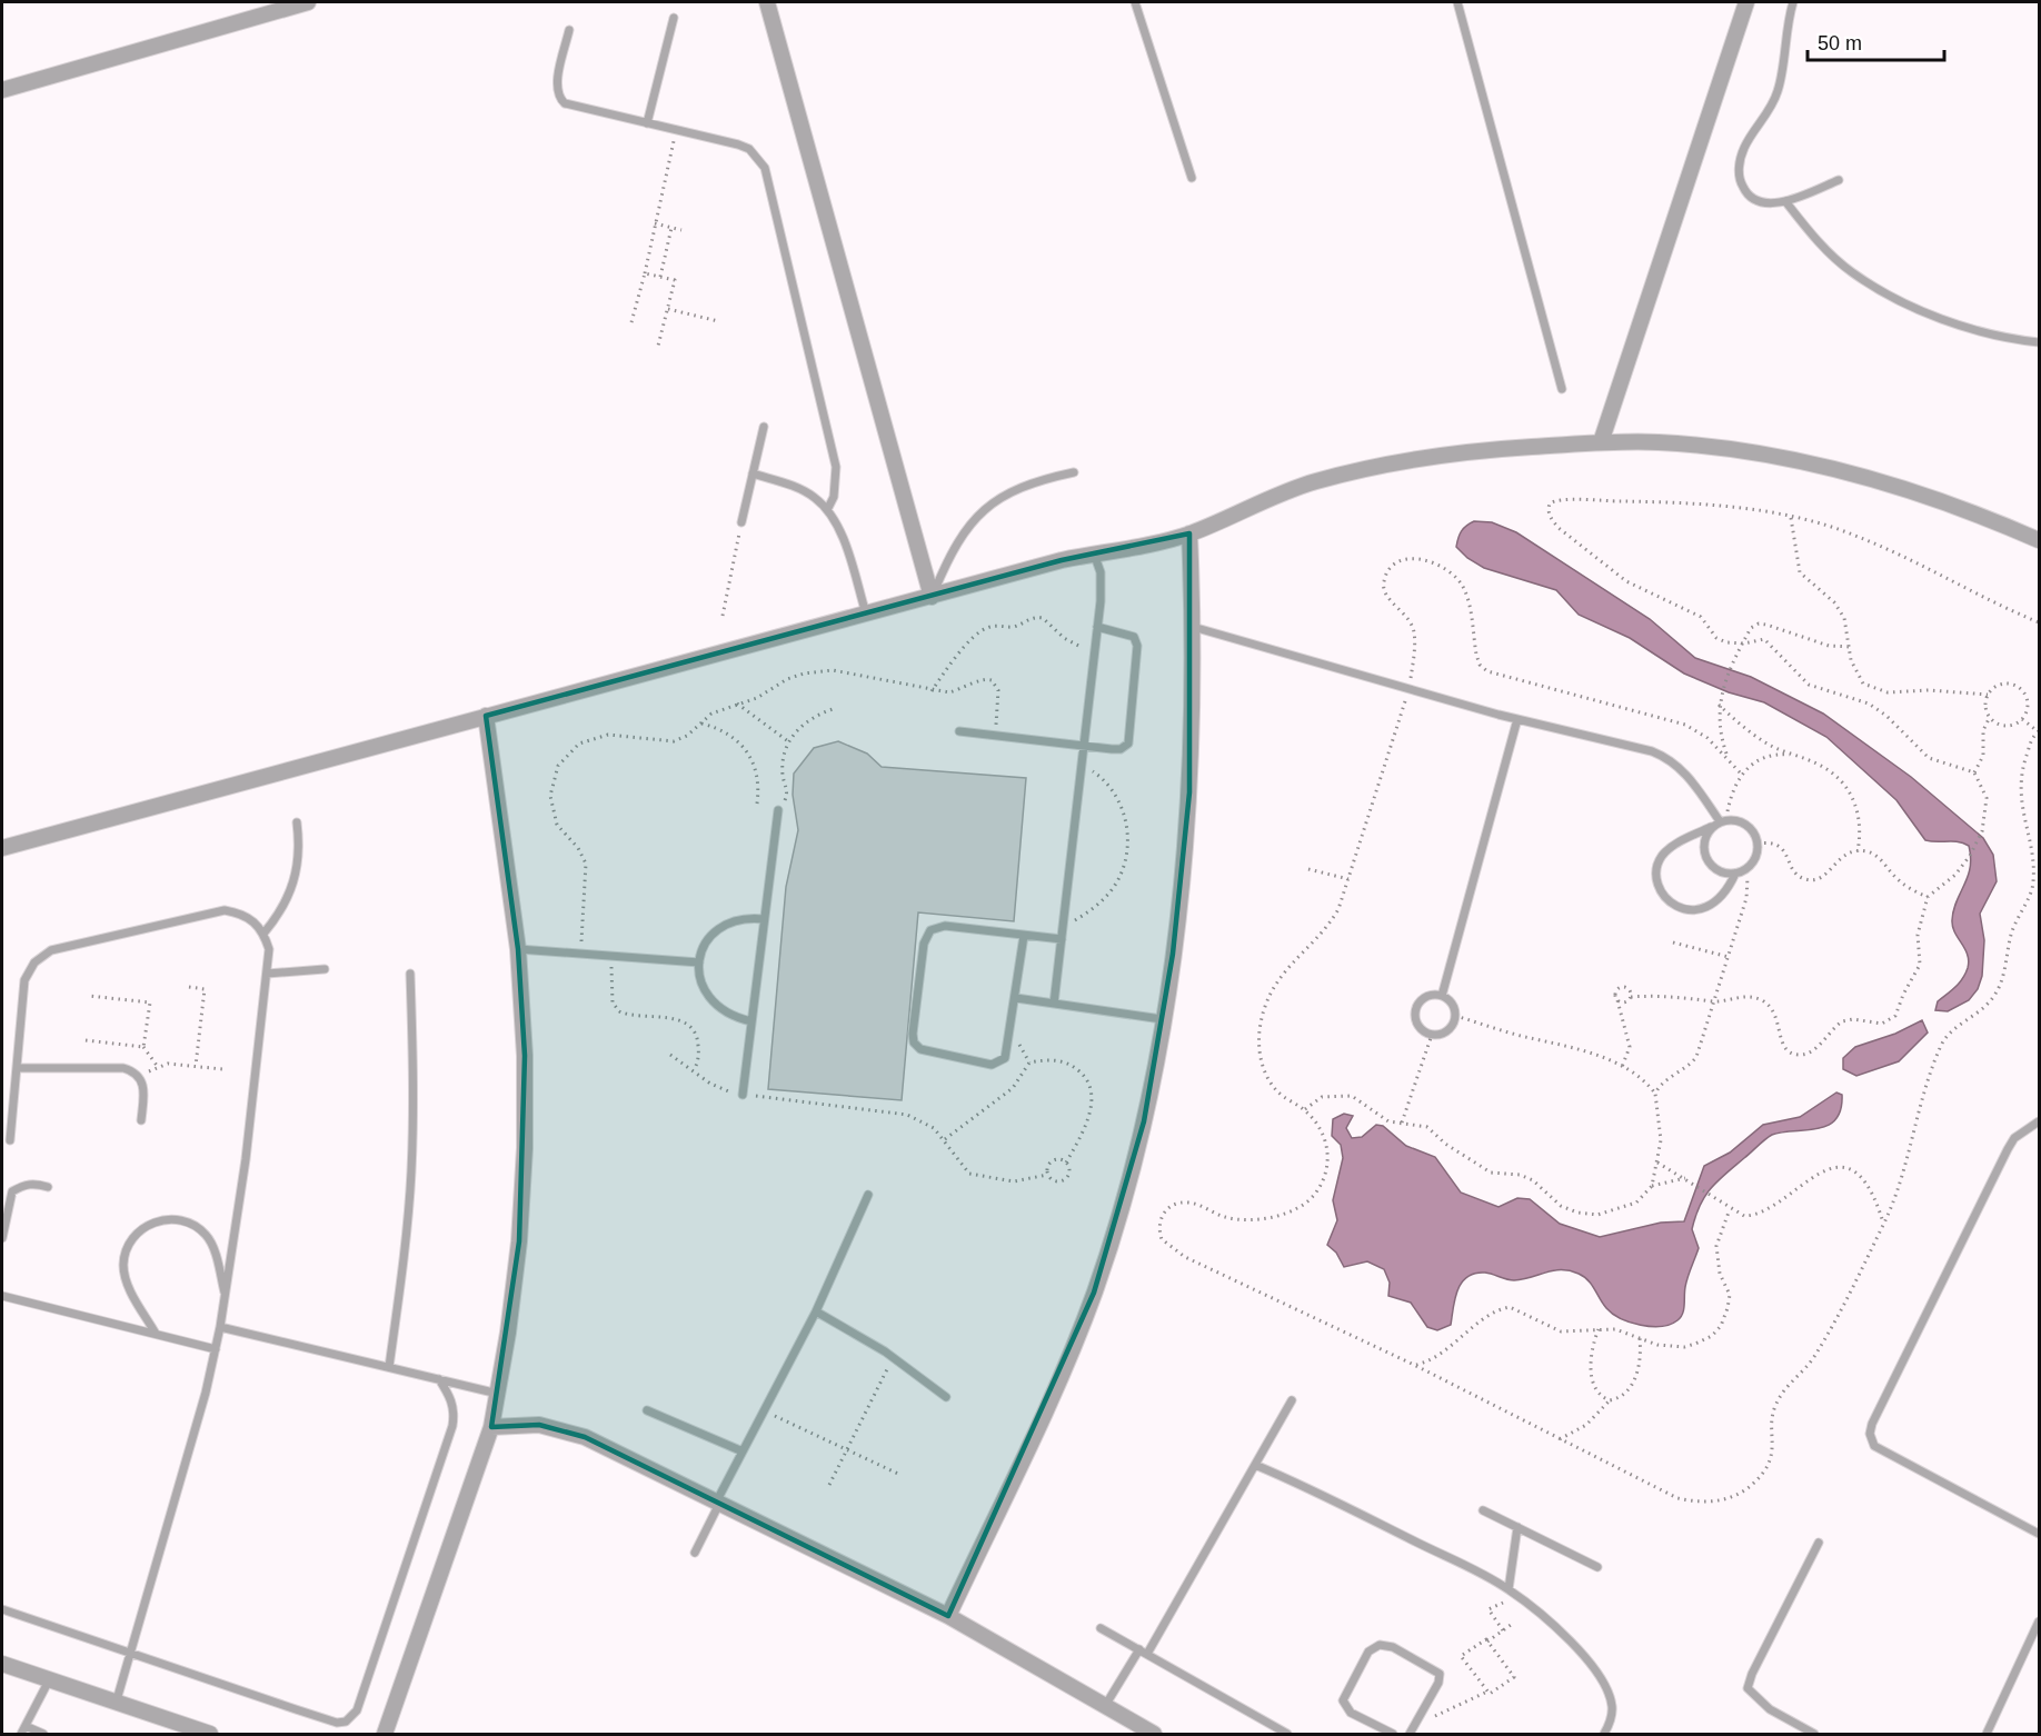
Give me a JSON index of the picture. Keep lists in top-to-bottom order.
{
  "scale_bar": "50 m"
}
